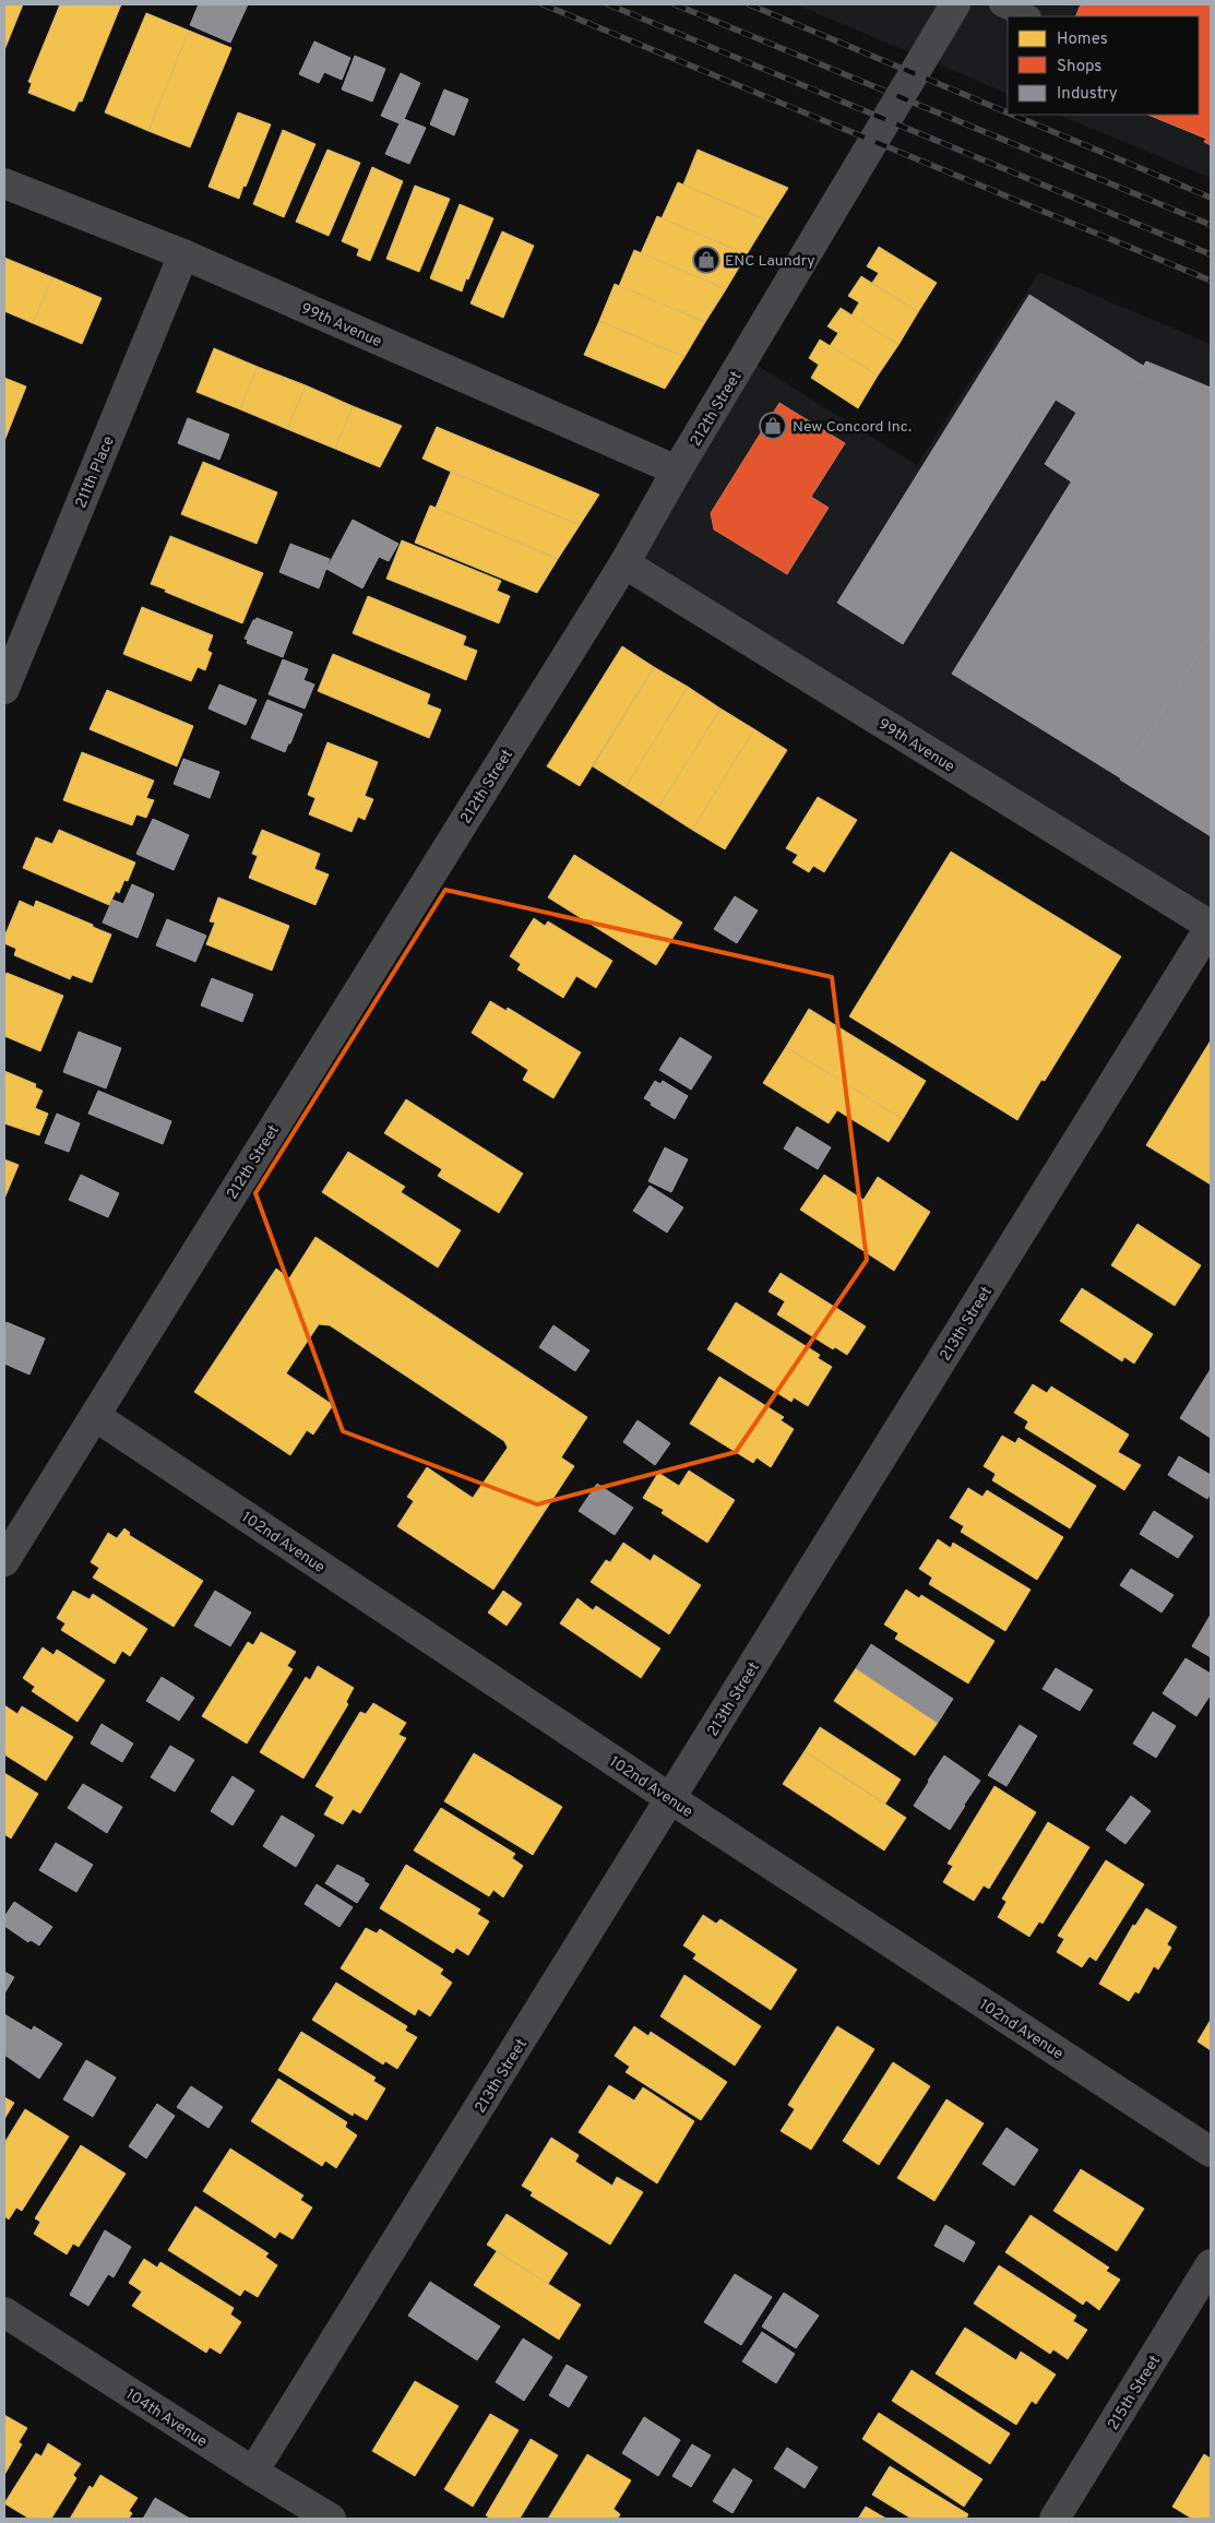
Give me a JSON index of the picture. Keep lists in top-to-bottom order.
{
  "streets": {
    "street": [
      "99th Avenue",
      "212th Street",
      "211th Place",
      "213th Street",
      "102nd Avenue",
      "215th Street",
      "104th Avenue"
    ]
  },
  "crossings": [
    ["99th Avenue", "212th Street"],
    ["99th Avenue", "211th Place"],
    ["99th Avenue", "213th Street"],
    ["212th Street", "102nd Avenue"],
    ["213th Street", "102nd Avenue"],
    ["213th Street", "104th Avenue"]
  ],
  "places": {
    "shop": ["ENC Laundry", "New Concord Inc."]
  },
  "legend": ["Homes", "Shops", "Industry"]
}
